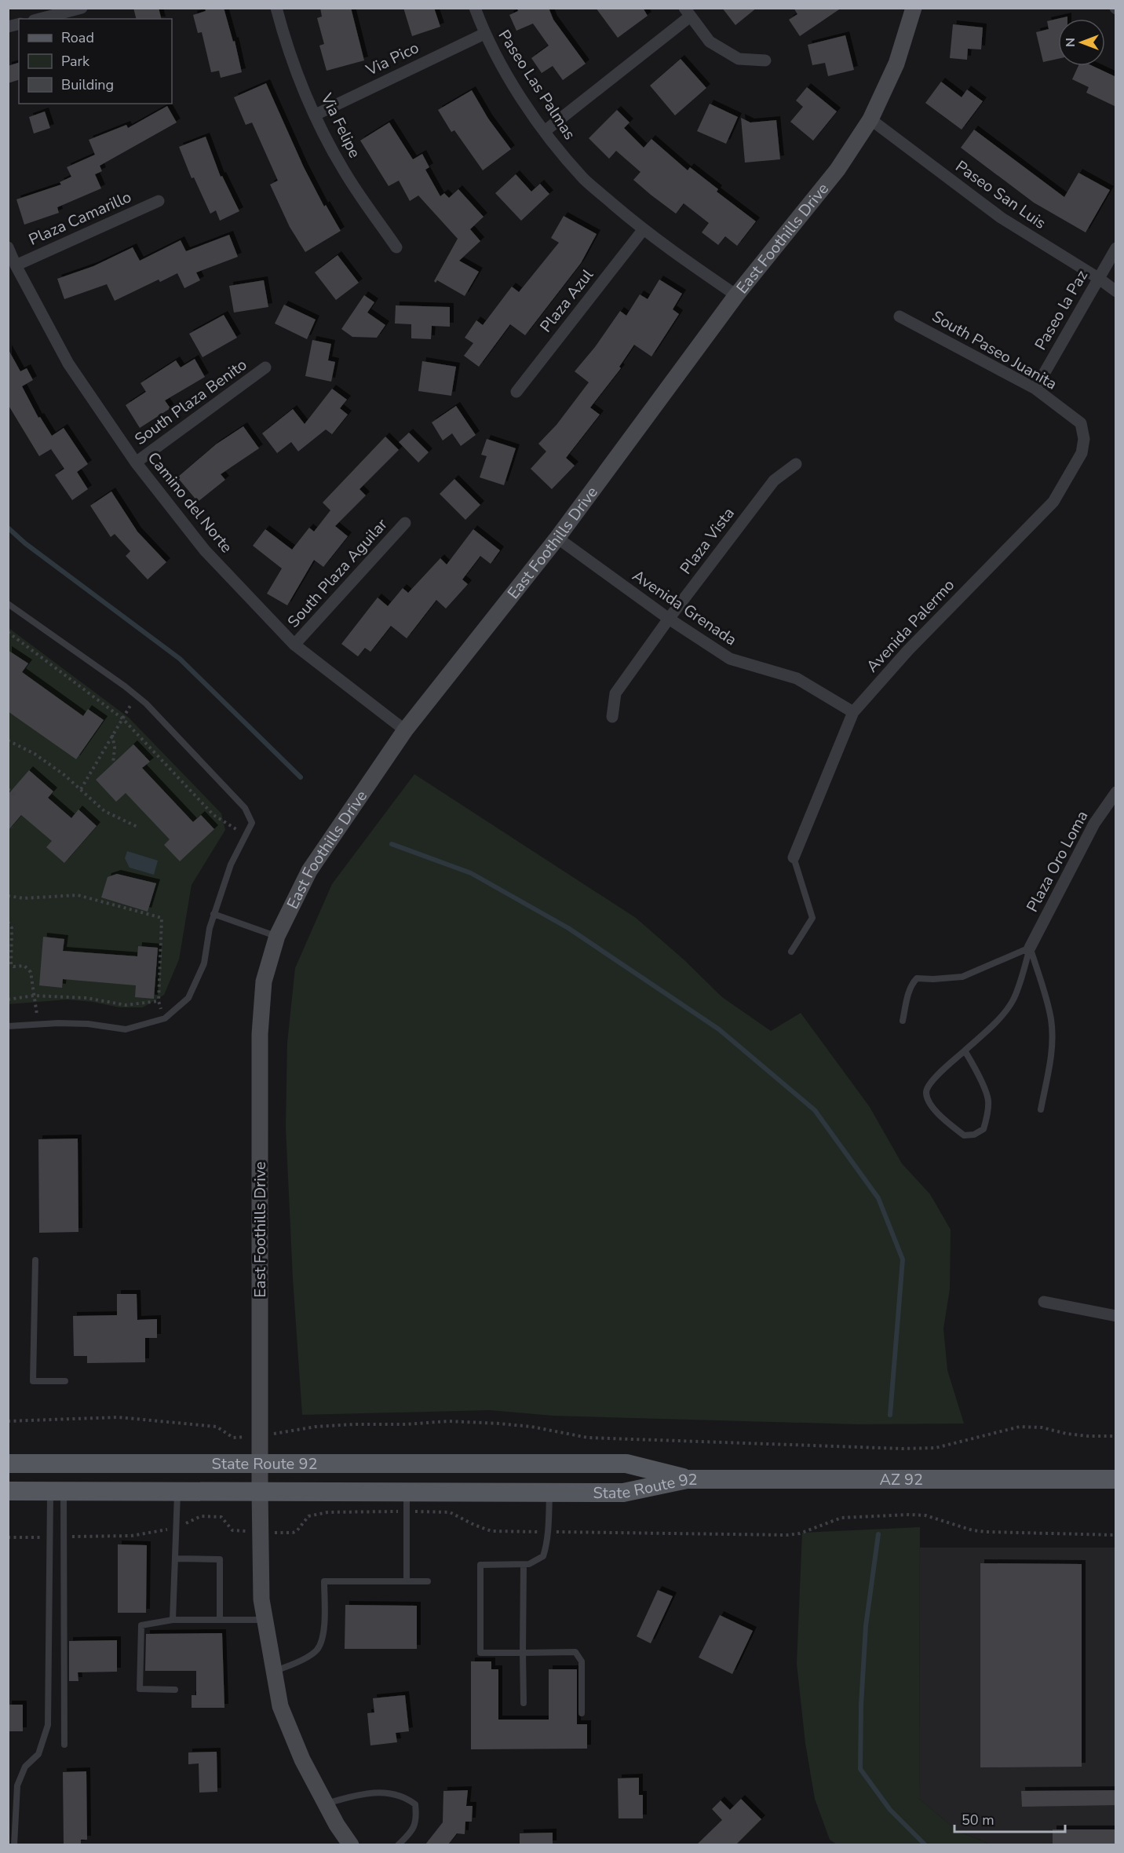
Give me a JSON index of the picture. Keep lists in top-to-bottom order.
{
  "streets": {
    "main road": ["State Route 92", "AZ 92"],
    "street": [
      "Via Pico",
      "Paseo Las Palmas",
      "Via Felipe",
      "Paseo San Luis",
      "Plaza Camarillo",
      "East Foothills Drive",
      "Plaza Azul",
      "Paseo la Paz",
      "South Paseo Juanita",
      "South Plaza Benito",
      "Camino del Norte",
      "Plaza Vista",
      "South Plaza Aguilar",
      "Avenida Grenada",
      "Avenida Palermo",
      "Plaza Oro Loma"
    ]
  },
  "crossings": [
    ["Via Pico", "Paseo Las Palmas"],
    ["Via Pico", "Via Felipe"],
    ["Paseo Las Palmas", "East Foothills Drive"],
    ["Paseo Las Palmas", "Plaza Azul"],
    ["Paseo San Luis", "East Foothills Drive"],
    ["Paseo San Luis", "Paseo la Paz"],
    ["Plaza Camarillo", "Camino del Norte"],
    ["East Foothills Drive", "Camino del Norte"],
    ["East Foothills Drive", "Avenida Grenada"],
    ["East Foothills Drive", "State Route 92"],
    ["Paseo la Paz", "South Paseo Juanita"],
    ["South Paseo Juanita", "Avenida Palermo"],
    ["South Plaza Benito", "Camino del Norte"],
    ["Camino del Norte", "South Plaza Aguilar"],
    ["Plaza Vista", "Avenida Grenada"],
    ["Avenida Grenada", "Avenida Palermo"],
    ["State Route 92", "AZ 92"]
  ],
  "legend": ["Road", "Park", "Building"],
  "scale_bar": "50 m",
  "north": "left"
}
